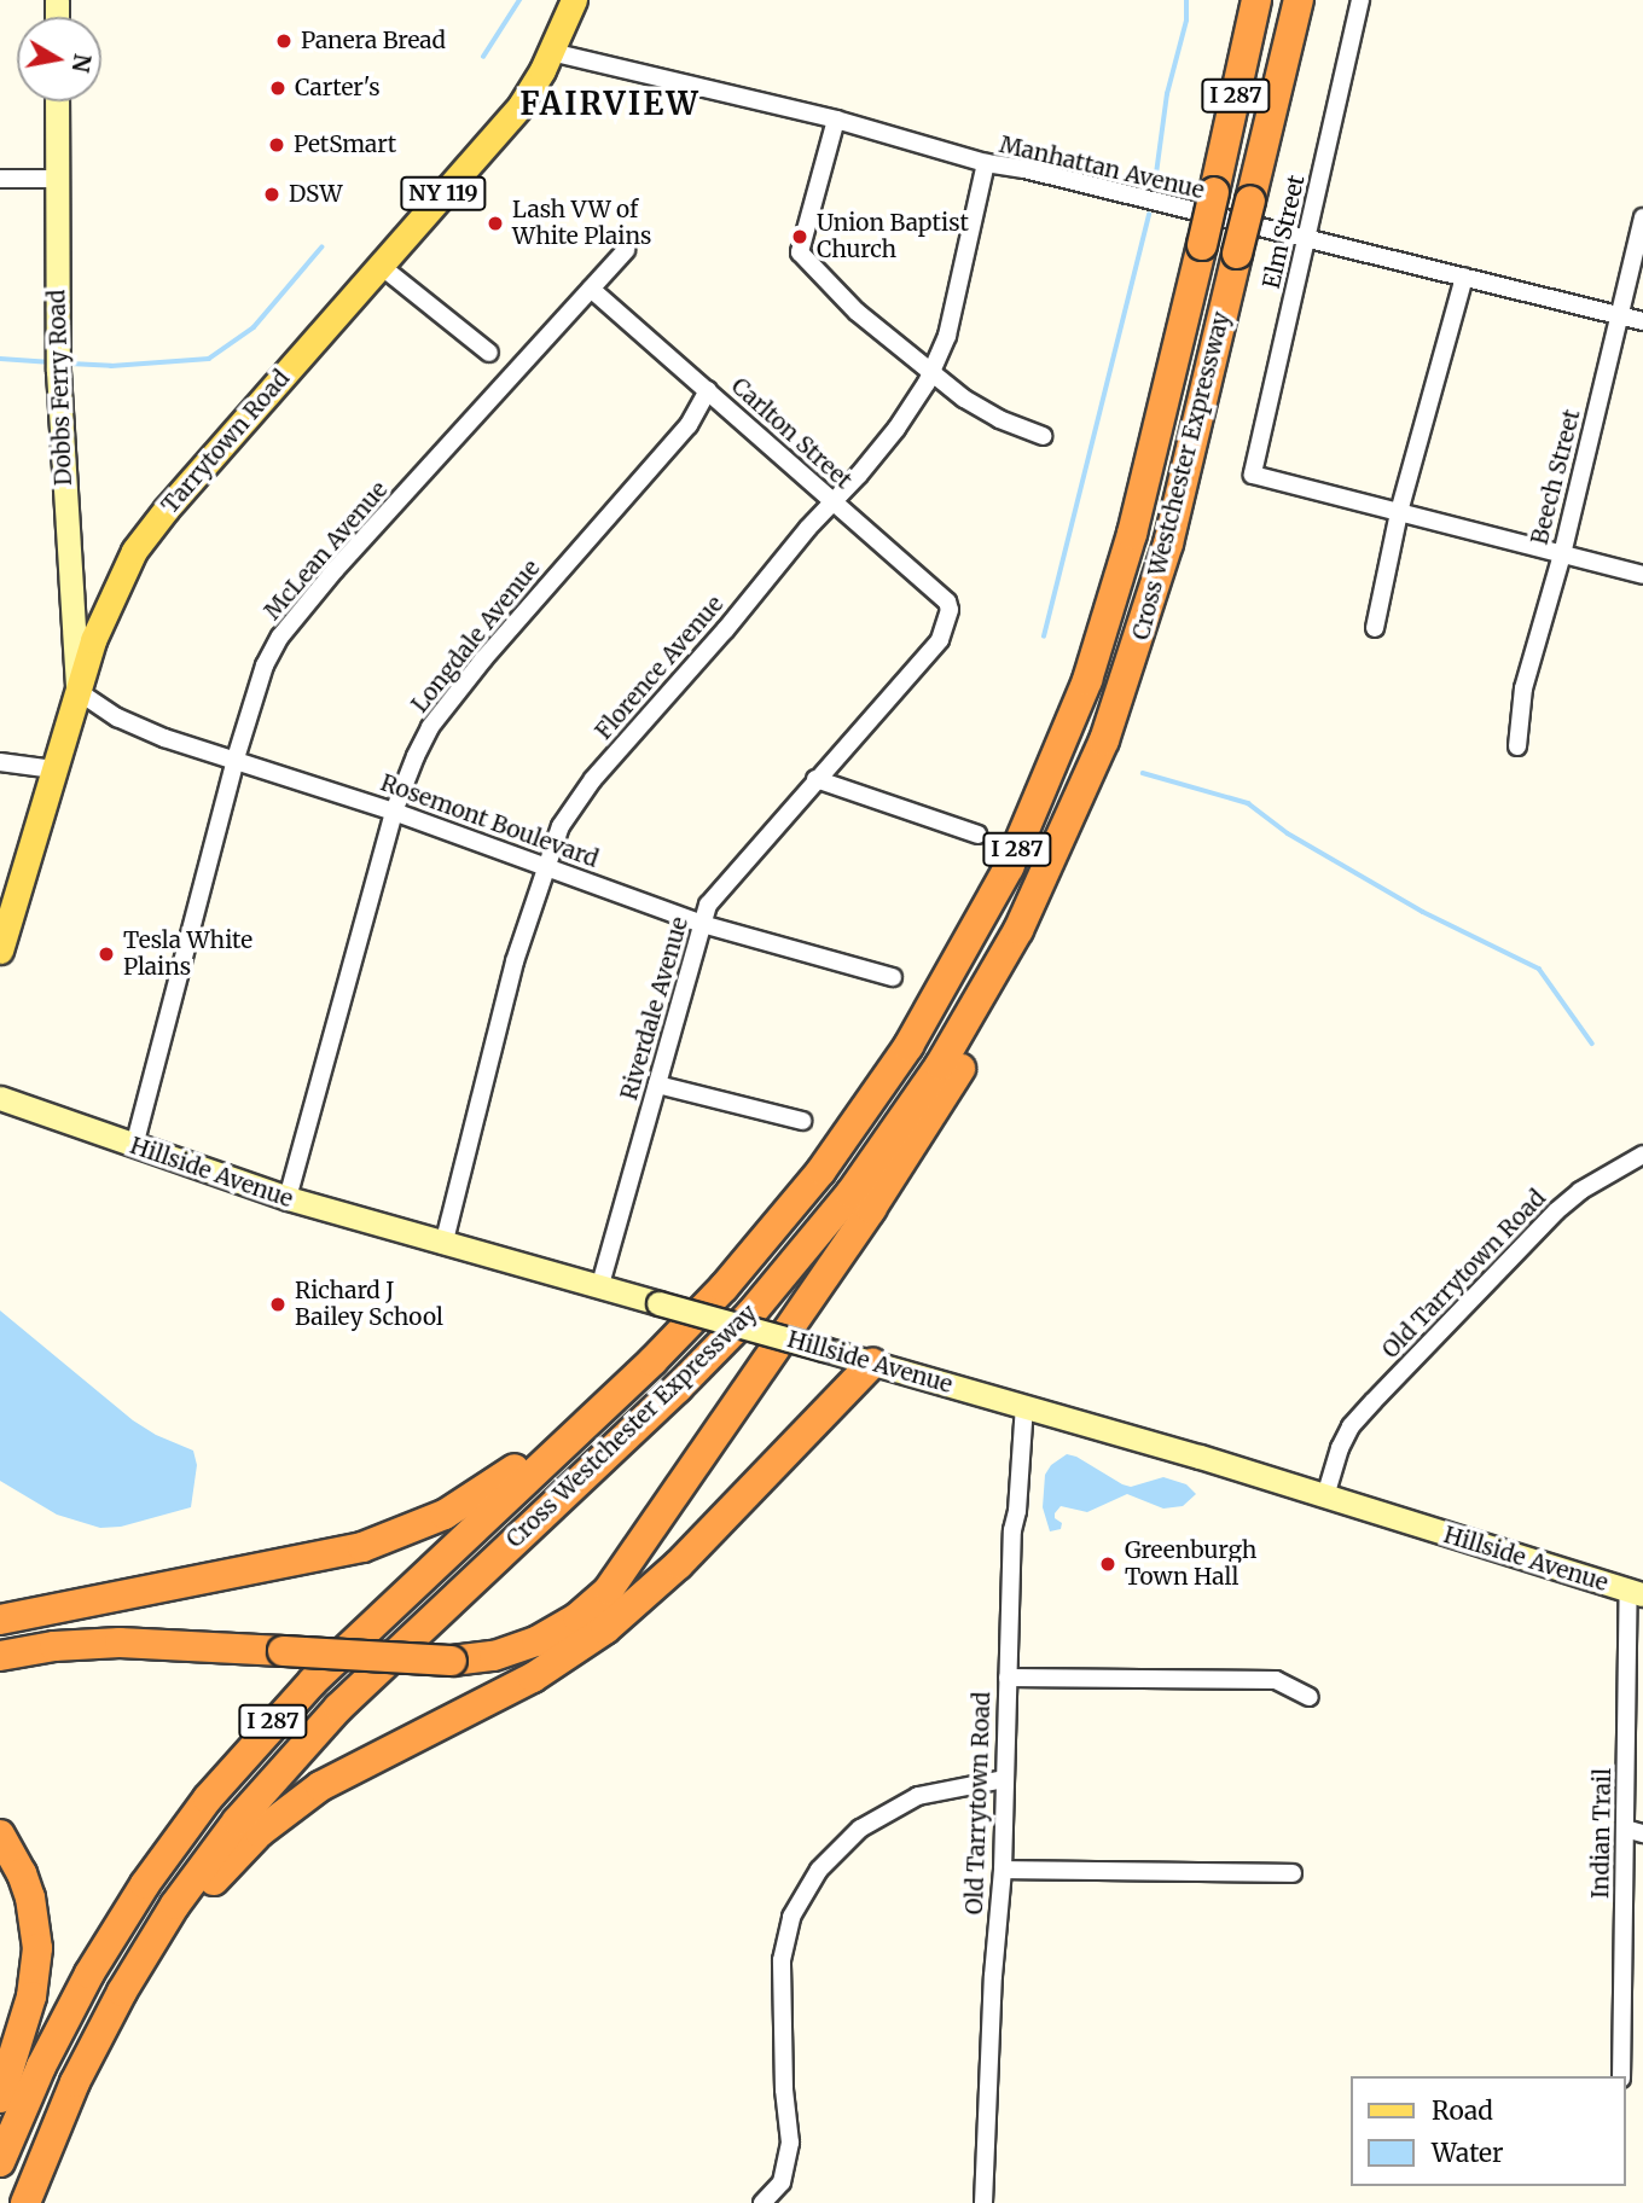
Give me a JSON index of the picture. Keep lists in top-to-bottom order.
{
  "streets": {
    "highway": ["I 287", "Cross Westchester Expressway"],
    "main road": [
      "NY 119",
      "Dobbs Ferry Road",
      "Tarrytown Road",
      "Hillside Avenue"
    ],
    "street": [
      "Manhattan Avenue",
      "Elm Street",
      "Carlton Street",
      "Beech Street",
      "McLean Avenue",
      "Longdale Avenue",
      "Florence Avenue",
      "Rosemont Boulevard",
      "Riverdale Avenue",
      "Old Tarrytown Road",
      "Indian Trail"
    ]
  },
  "crossings": [
    ["Manhattan Avenue", "Elm Street"],
    ["Manhattan Avenue", "Tarrytown Road"],
    ["Manhattan Avenue", "Beech Street"],
    ["Manhattan Avenue", "Florence Avenue"],
    ["Dobbs Ferry Road", "Tarrytown Road"],
    ["Dobbs Ferry Road", "Rosemont Boulevard"],
    ["Carlton Street", "McLean Avenue"],
    ["Carlton Street", "Longdale Avenue"],
    ["Carlton Street", "Florence Avenue"],
    ["Carlton Street", "Riverdale Avenue"],
    ["Tarrytown Road", "Rosemont Boulevard"],
    ["McLean Avenue", "Rosemont Boulevard"],
    ["McLean Avenue", "Hillside Avenue"],
    ["Longdale Avenue", "Rosemont Boulevard"],
    ["Longdale Avenue", "Hillside Avenue"],
    ["Florence Avenue", "Rosemont Boulevard"],
    ["Florence Avenue", "Hillside Avenue"],
    ["Rosemont Boulevard", "Riverdale Avenue"],
    ["Riverdale Avenue", "Hillside Avenue"],
    ["Hillside Avenue", "Old Tarrytown Road"],
    ["Hillside Avenue", "Indian Trail"]
  ],
  "districts": ["FAIRVIEW"],
  "places": [
    "Panera Bread",
    "Carter's",
    "PetSmart",
    "DSW",
    "Lash VW of White Plains",
    "Union Baptist Church",
    "Tesla White Plains",
    "Richard J Bailey School",
    "Greenburgh Town Hall"
  ],
  "legend": ["Road", "Water"],
  "north": "right"
}
